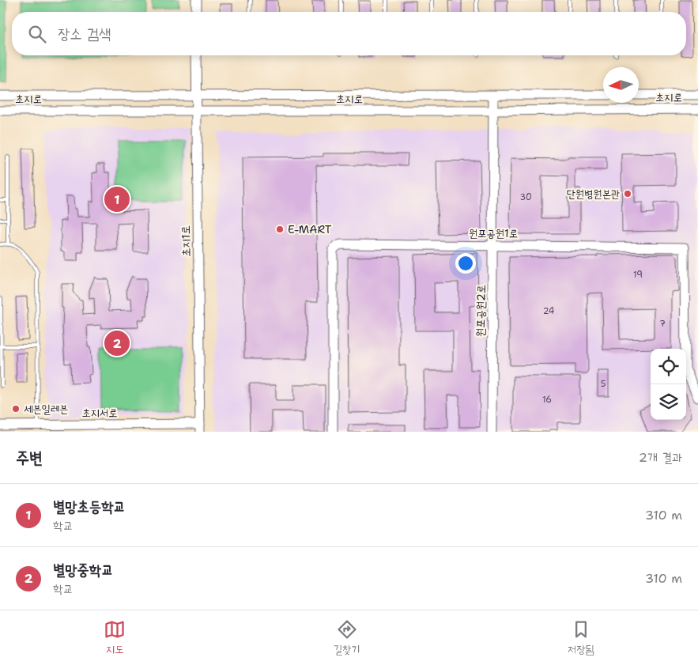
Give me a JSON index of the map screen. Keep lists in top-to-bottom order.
{
  "streets": {
    "street": [
      "초지로",
      "원포공원1로",
      "초지1로",
      "원포공원2로",
      "초지서로"
    ]
  },
  "crossings": [
    ["초지로", "초지1로"],
    ["초지로", "원포공원2로"],
    ["원포공원1로", "원포공원2로"],
    ["초지1로", "초지서로"]
  ],
  "places": ["단원병원본관", "E-MART", "세븐일레븐"],
  "house_numbers": [
    "30",
    "19",
    "24",
    "7",
    "5",
    "16"
  ],
  "north": "left",
  "page": {
    "search": "장소 검색",
    "pins": ["1", "2"],
    "heading": ["주변", "2개 결과"],
    "list": [
      {
        "mark": "1",
        "name": "별망초등학교",
        "note": "학교",
        "value": "310 m"
      },
      {
        "mark": "2",
        "name": "별망중학교",
        "note": "학교",
        "value": "310 m"
      }
    ],
    "nav": ["지도", "길찾기", "저장됨"]
  }
}
